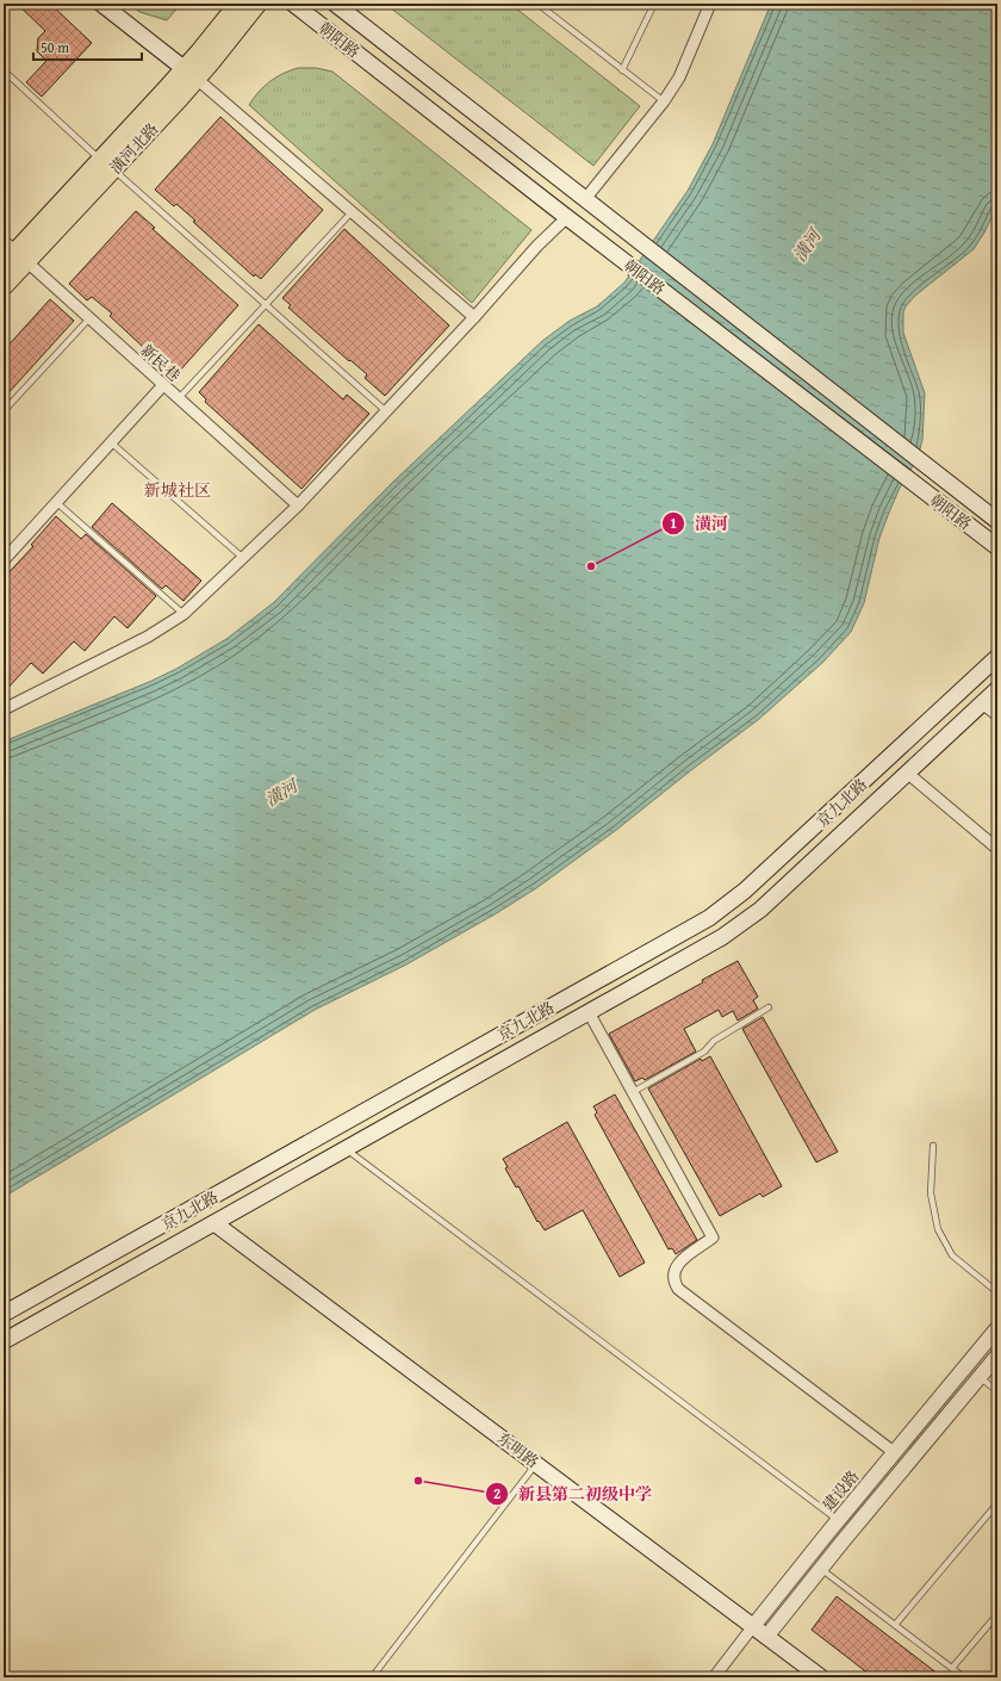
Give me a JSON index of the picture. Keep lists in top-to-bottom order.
{
  "streets": {
    "main road": [
      "朝阳路",
      "潢河北路",
      "京九北路",
      "东明路"
    ],
    "street": ["新民巷", "建设路"]
  },
  "crossings": [
    ["潢河北路", "新民巷"],
    ["京九北路", "东明路"],
    ["东明路", "建设路"]
  ],
  "districts": ["新城社区"],
  "water": ["潢河"],
  "places": ["潢河", "新县第二初级中学"],
  "scale_bar": "50 m"
}
